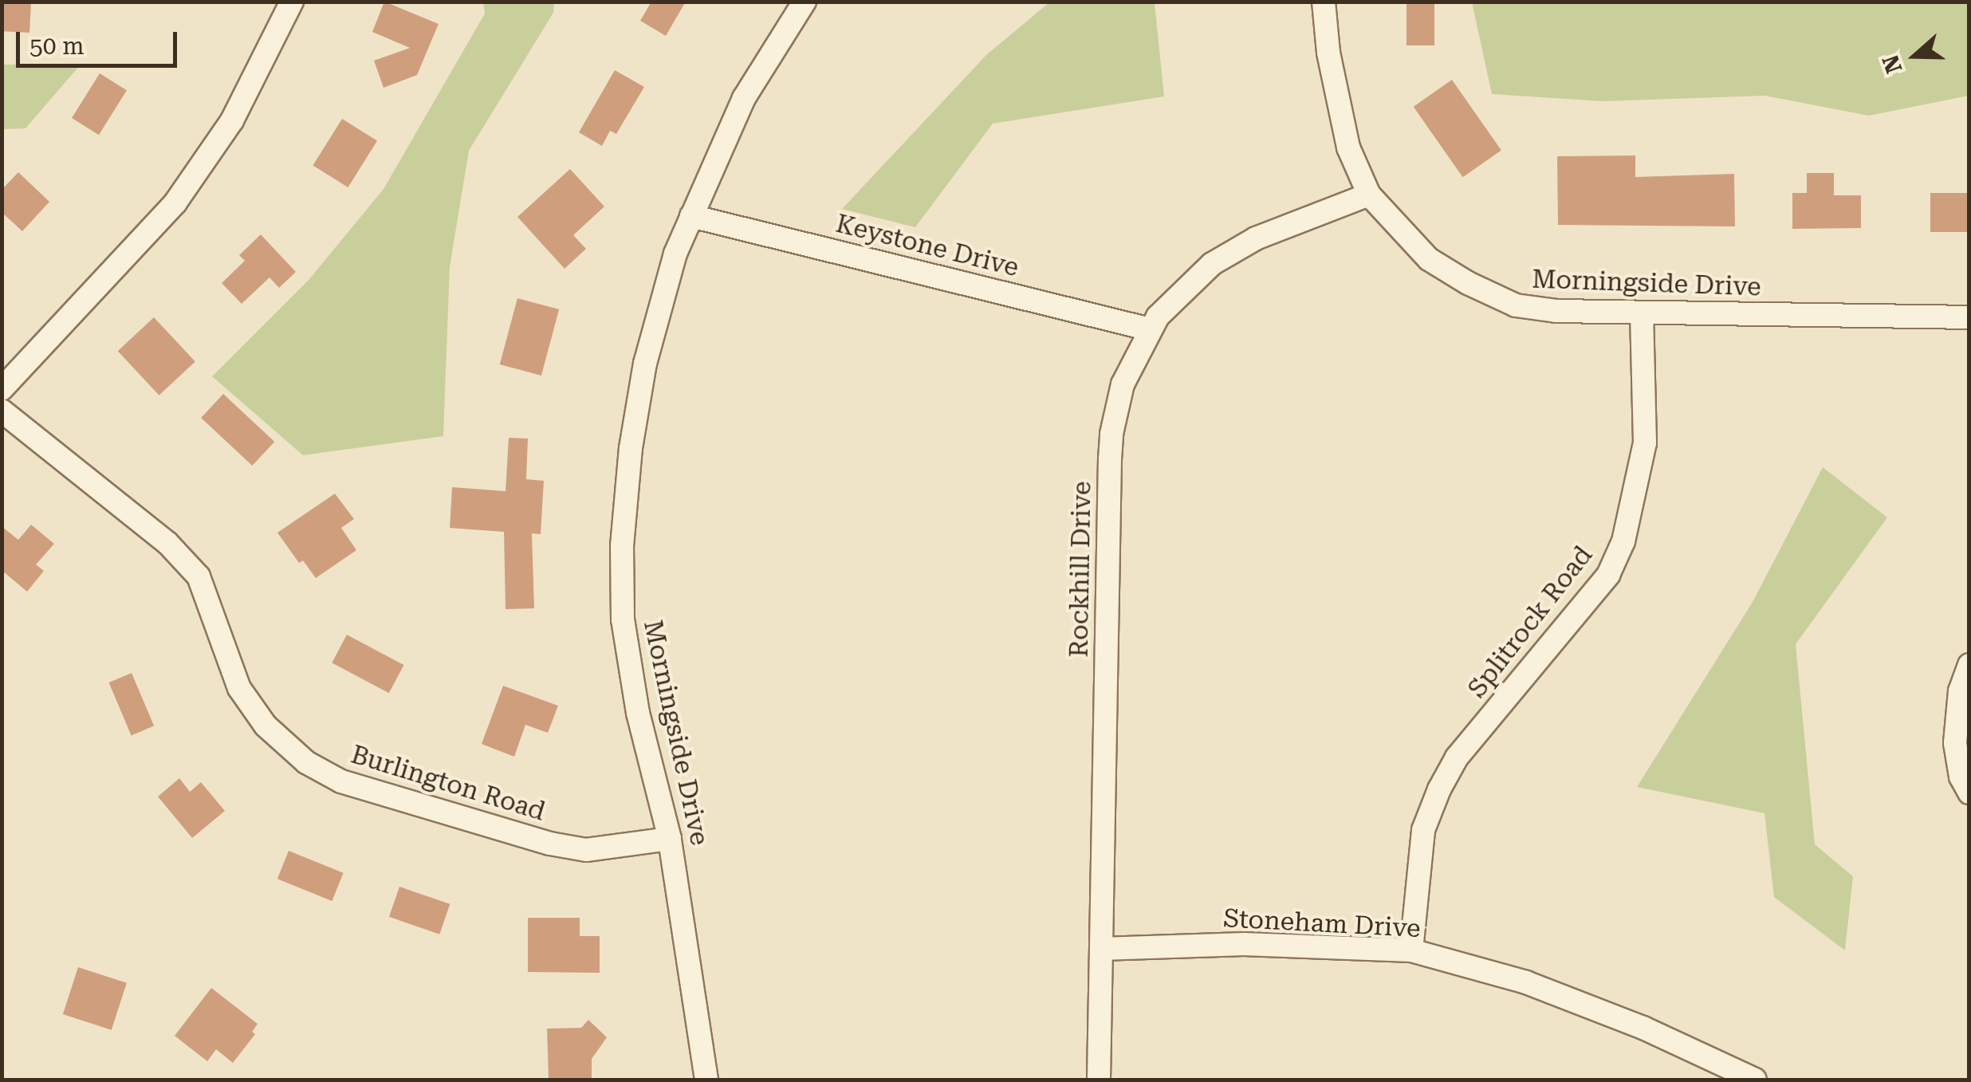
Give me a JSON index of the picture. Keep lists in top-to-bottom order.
{
  "streets": {
    "street": [
      "Keystone Drive",
      "Morningside Drive",
      "Rockhill Drive",
      "Splitrock Road",
      "Burlington Road",
      "Stoneham Drive"
    ]
  },
  "crossings": [
    ["Keystone Drive", "Morningside Drive"],
    ["Keystone Drive", "Rockhill Drive"],
    ["Morningside Drive", "Rockhill Drive"],
    ["Morningside Drive", "Splitrock Road"],
    ["Morningside Drive", "Burlington Road"],
    ["Rockhill Drive", "Stoneham Drive"],
    ["Splitrock Road", "Stoneham Drive"]
  ],
  "scale_bar": "50 m",
  "north": "left"
}
